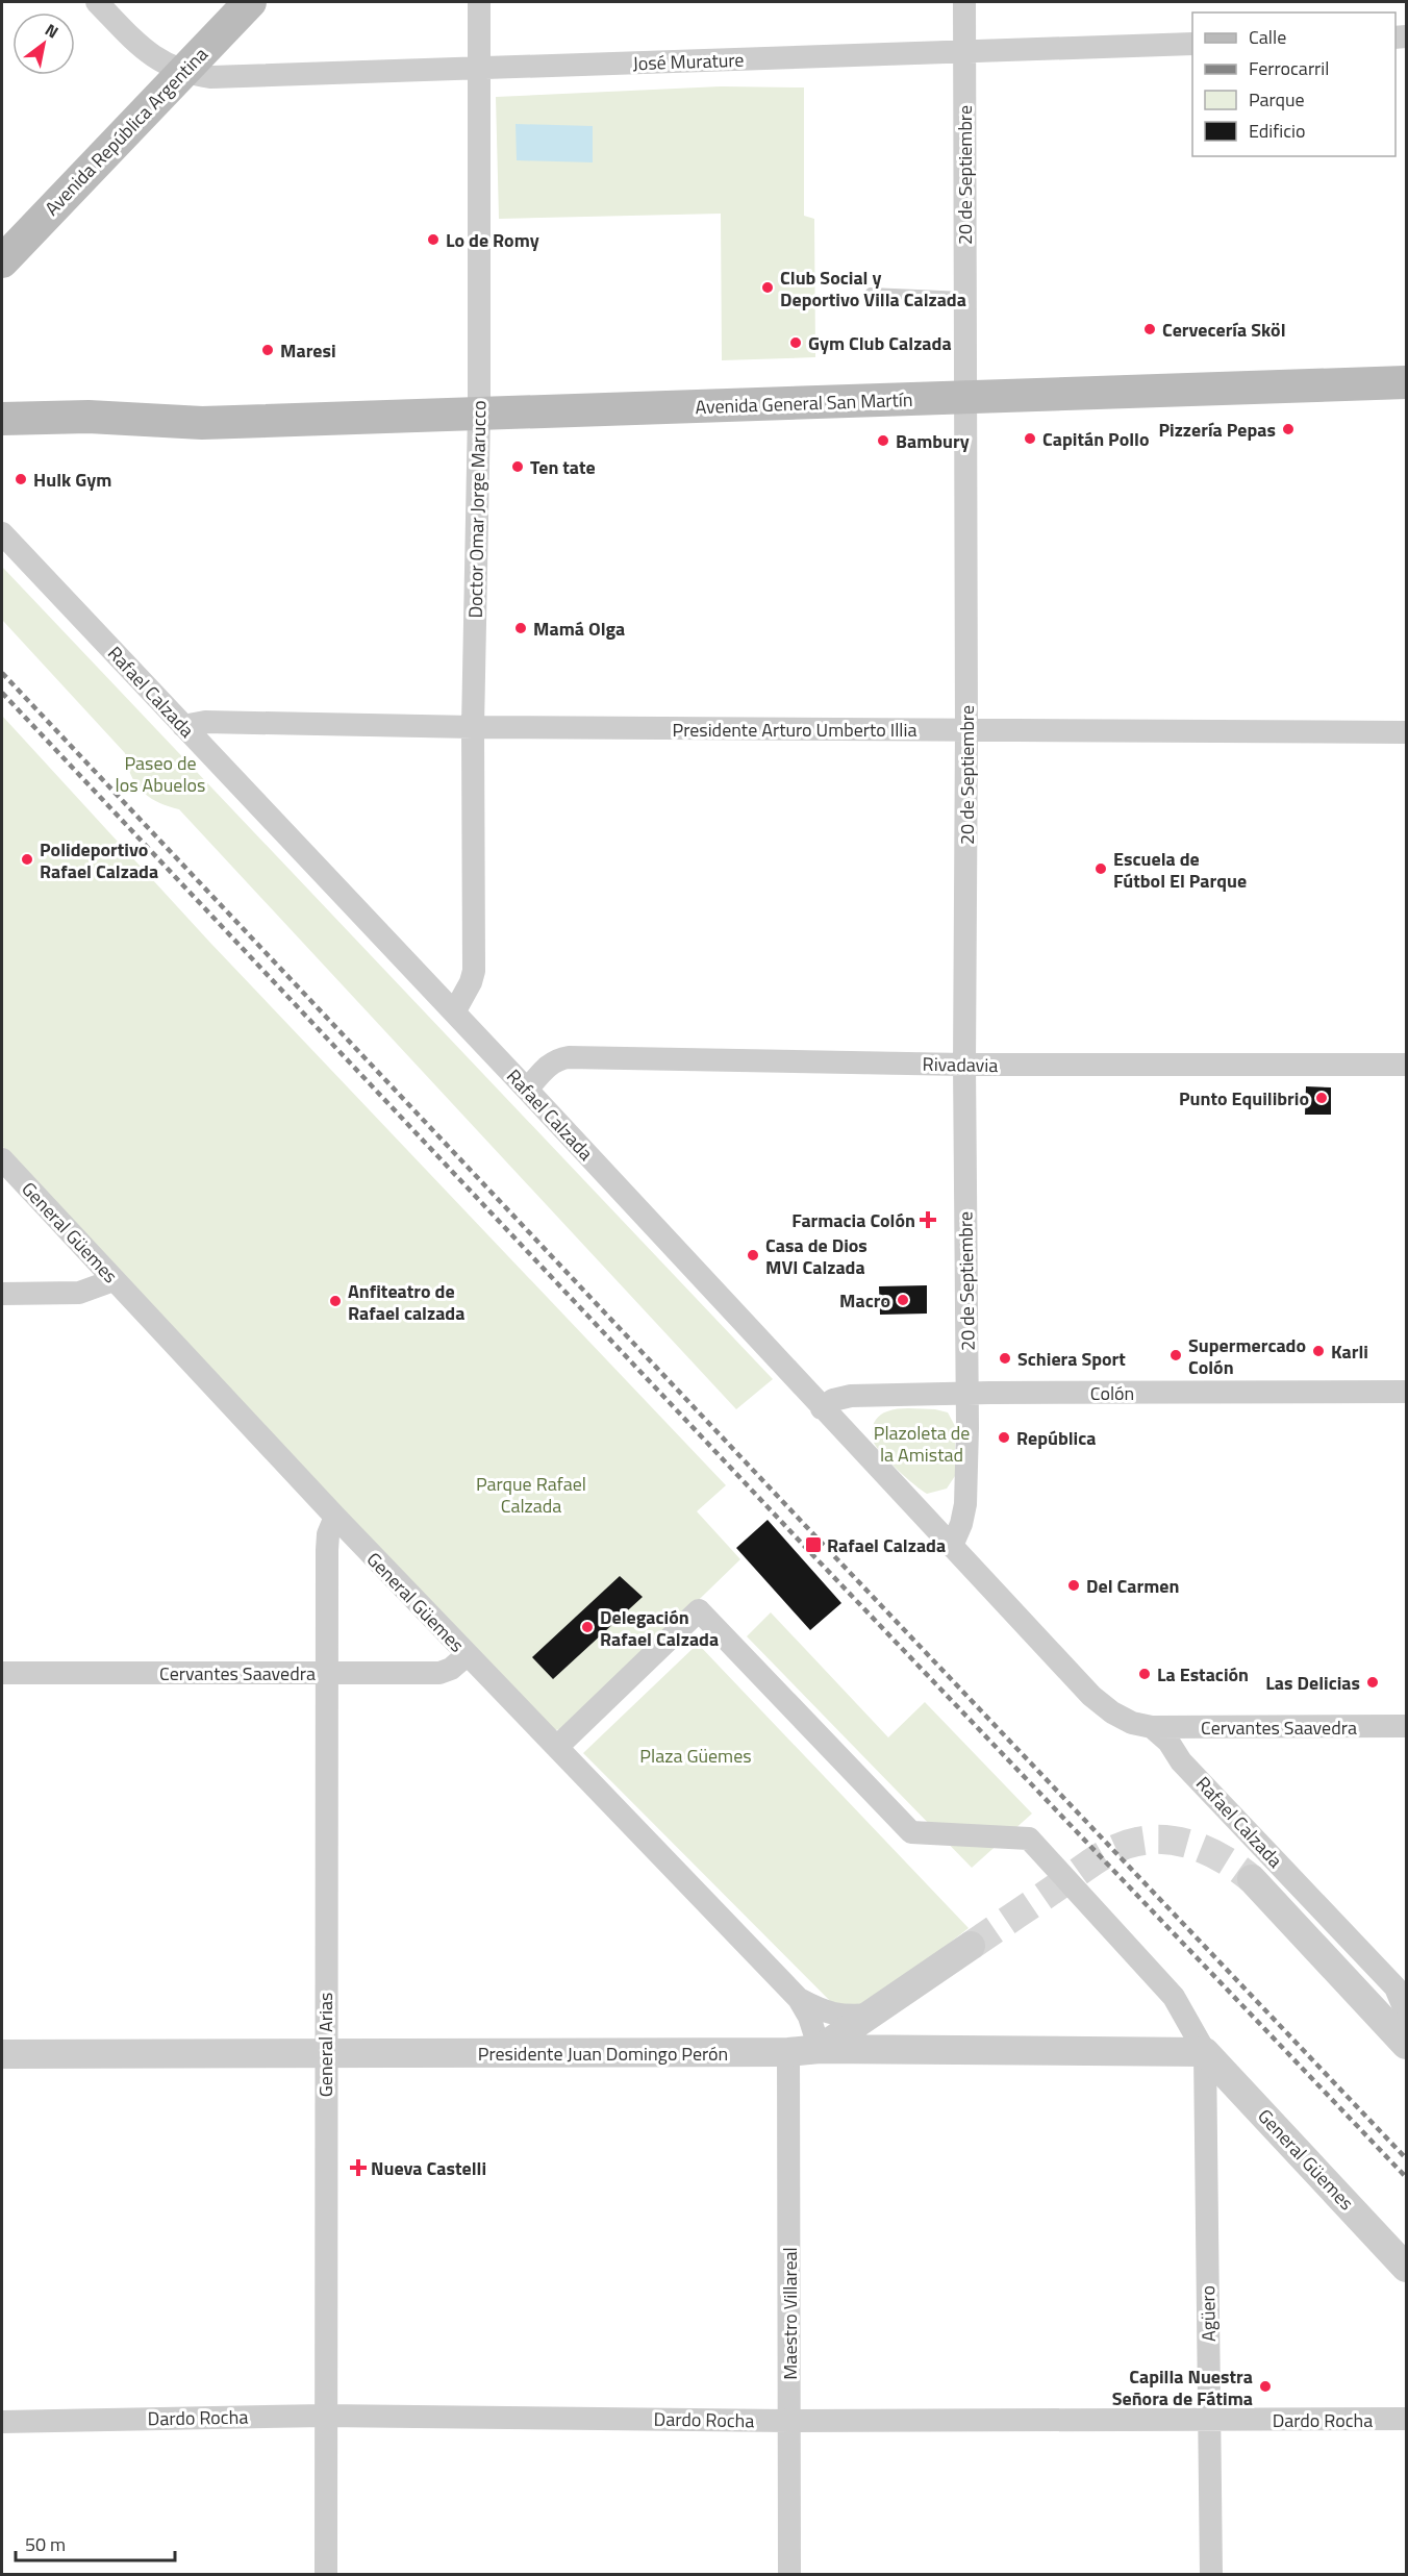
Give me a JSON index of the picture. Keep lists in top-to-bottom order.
{
  "streets": {
    "main road": ["Avenida República Argentina", "Avenida General San Martín"],
    "street": [
      "José Murature",
      "20 de Septiembre",
      "Doctor Omar Jorge Marucco",
      "Rafael Calzada",
      "Presidente Arturo Umberto Illia",
      "Rivadavia",
      "General Güemes",
      "Colón",
      "Cervantes Saavedra",
      "General Arias",
      "Presidente Juan Domingo Perón",
      "Maestro Villareal",
      "Agüero",
      "Dardo Rocha"
    ]
  },
  "crossings": [
    ["José Murature", "Avenida República Argentina"],
    ["José Murature", "20 de Septiembre"],
    ["José Murature", "Doctor Omar Jorge Marucco"],
    ["20 de Septiembre", "Avenida General San Martín"],
    ["20 de Septiembre", "Rafael Calzada"],
    ["20 de Septiembre", "Presidente Arturo Umberto Illia"],
    ["20 de Septiembre", "Rivadavia"],
    ["20 de Septiembre", "Colón"],
    ["Avenida General San Martín", "Doctor Omar Jorge Marucco"],
    ["Doctor Omar Jorge Marucco", "Rafael Calzada"],
    ["Doctor Omar Jorge Marucco", "Presidente Arturo Umberto Illia"],
    ["Rafael Calzada", "Presidente Arturo Umberto Illia"],
    ["Rafael Calzada", "Rivadavia"],
    ["Rafael Calzada", "Colón"],
    ["Rafael Calzada", "Cervantes Saavedra"],
    ["General Güemes", "Cervantes Saavedra"],
    ["General Güemes", "General Arias"],
    ["General Güemes", "Presidente Juan Domingo Perón"],
    ["General Güemes", "Agüero"],
    ["Cervantes Saavedra", "General Arias"],
    ["General Arias", "Presidente Juan Domingo Perón"],
    ["General Arias", "Dardo Rocha"],
    ["Presidente Juan Domingo Perón", "Maestro Villareal"],
    ["Presidente Juan Domingo Perón", "Agüero"],
    ["Maestro Villareal", "Dardo Rocha"],
    ["Agüero", "Dardo Rocha"]
  ],
  "parks": [
    "Paseo de los Abuelos",
    "Plazoleta de la Amistad",
    "Parque Rafael Calzada",
    "Plaza Güemes"
  ],
  "places": {
    "other": [
      "Lo de Romy",
      "Club Social y Deportivo Villa Calzada",
      "Cervecería Sköl",
      "Gym Club Calzada",
      "Maresi",
      "Pizzería Pepas",
      "Capitán Pollo",
      "Bambury",
      "Ten tate",
      "Hulk Gym",
      "Mamá Olga",
      "Polideportivo Rafael Calzada",
      "Escuela de Fútbol El Parque",
      "Punto Equilibrio",
      "Casa de Dios MVI Calzada",
      "Macro",
      "Anfiteatro de Rafael calzada",
      "Karli",
      "Supermercado Colón",
      "Schiera Sport",
      "República",
      "Del Carmen",
      "Delegación Rafael Calzada",
      "La Estación",
      "Las Delicias",
      "Capilla Nuestra Señora de Fátima"
    ],
    "health": ["Farmacia Colón", "Nueva Castelli"],
    "transit": ["Rafael Calzada"]
  },
  "legend": [
    "Calle",
    "Ferrocarril",
    "Parque",
    "Edificio"
  ],
  "scale_bar": "50 m",
  "north": "top right"
}
